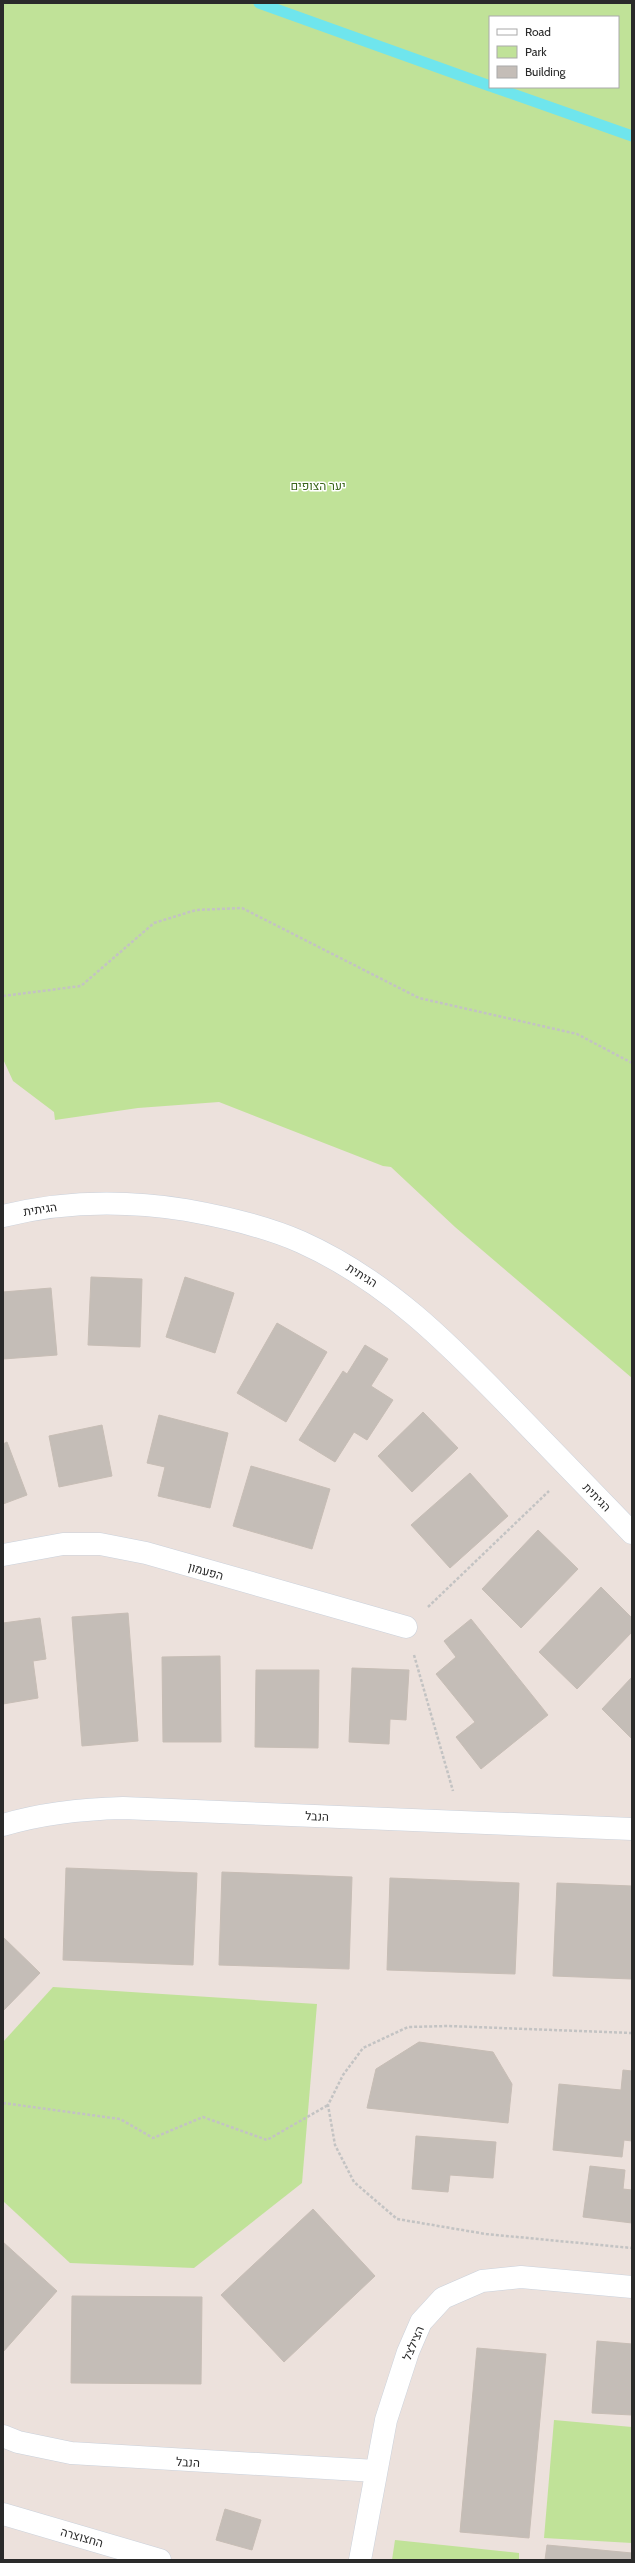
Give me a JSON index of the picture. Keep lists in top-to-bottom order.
{
  "streets": {
    "street": [
      "הגיתית",
      "הפעמון",
      "הנבל",
      "הצילצל",
      "החצוצרה"
    ]
  },
  "crossings": [
    ["הנבל", "הצילצל"]
  ],
  "parks": ["יער הצופים"],
  "legend": ["Road", "Park", "Building"]
}
